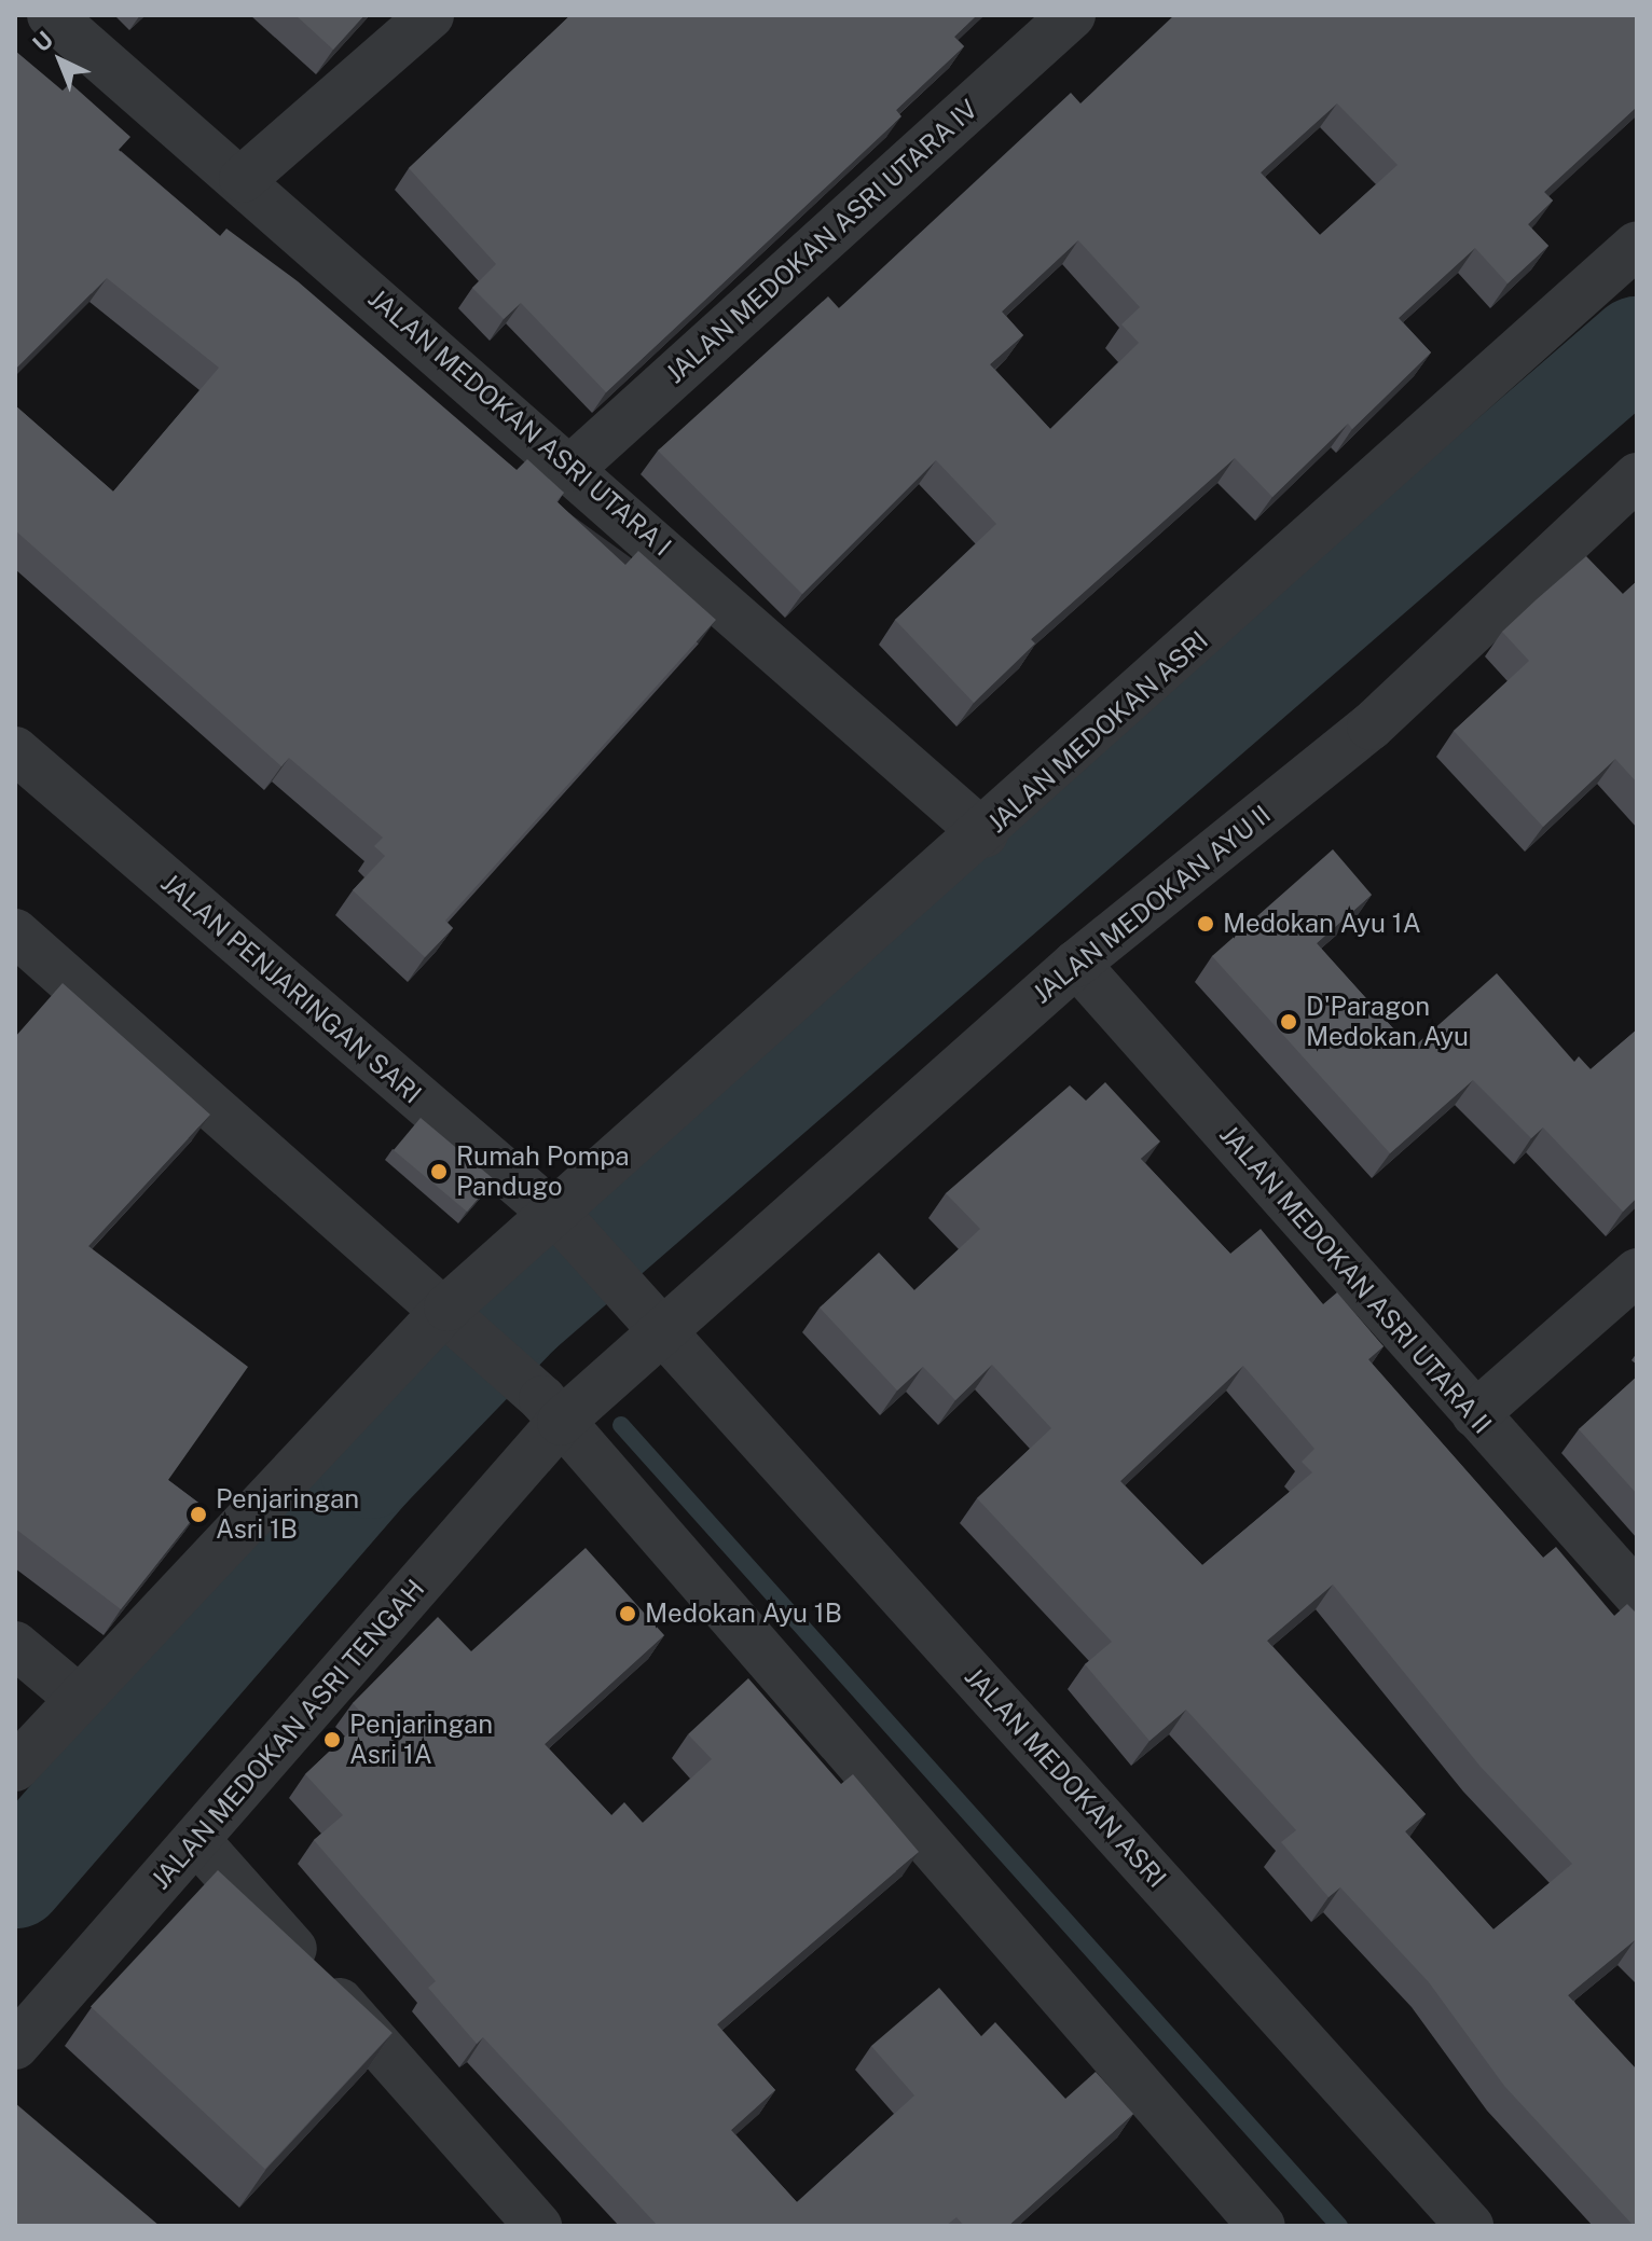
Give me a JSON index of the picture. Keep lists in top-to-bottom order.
{
  "streets": {
    "street": [
      "JALAN MEDOKAN ASRI UTARA IV",
      "JALAN MEDOKAN ASRI UTARA I",
      "JALAN MEDOKAN ASRI",
      "JALAN MEDOKAN AYU II",
      "JALAN PENJARINGAN SARI",
      "JALAN MEDOKAN ASRI UTARA II",
      "JALAN MEDOKAN ASRI TENGAH"
    ]
  },
  "crossings": [
    ["JALAN MEDOKAN ASRI UTARA IV", "JALAN MEDOKAN ASRI UTARA I"],
    ["JALAN MEDOKAN ASRI UTARA I", "JALAN MEDOKAN ASRI"],
    ["JALAN MEDOKAN ASRI", "JALAN MEDOKAN AYU II"],
    ["JALAN MEDOKAN ASRI", "JALAN PENJARINGAN SARI"],
    ["JALAN MEDOKAN AYU II", "JALAN MEDOKAN ASRI UTARA II"]
  ],
  "places": [
    "Medokan Ayu 1A",
    "D'Paragon Medokan Ayu",
    "Rumah Pompa Pandugo",
    "Penjaringan Asri 1B",
    "Medokan Ayu 1B",
    "Penjaringan Asri 1A"
  ],
  "north": "top left"
}
